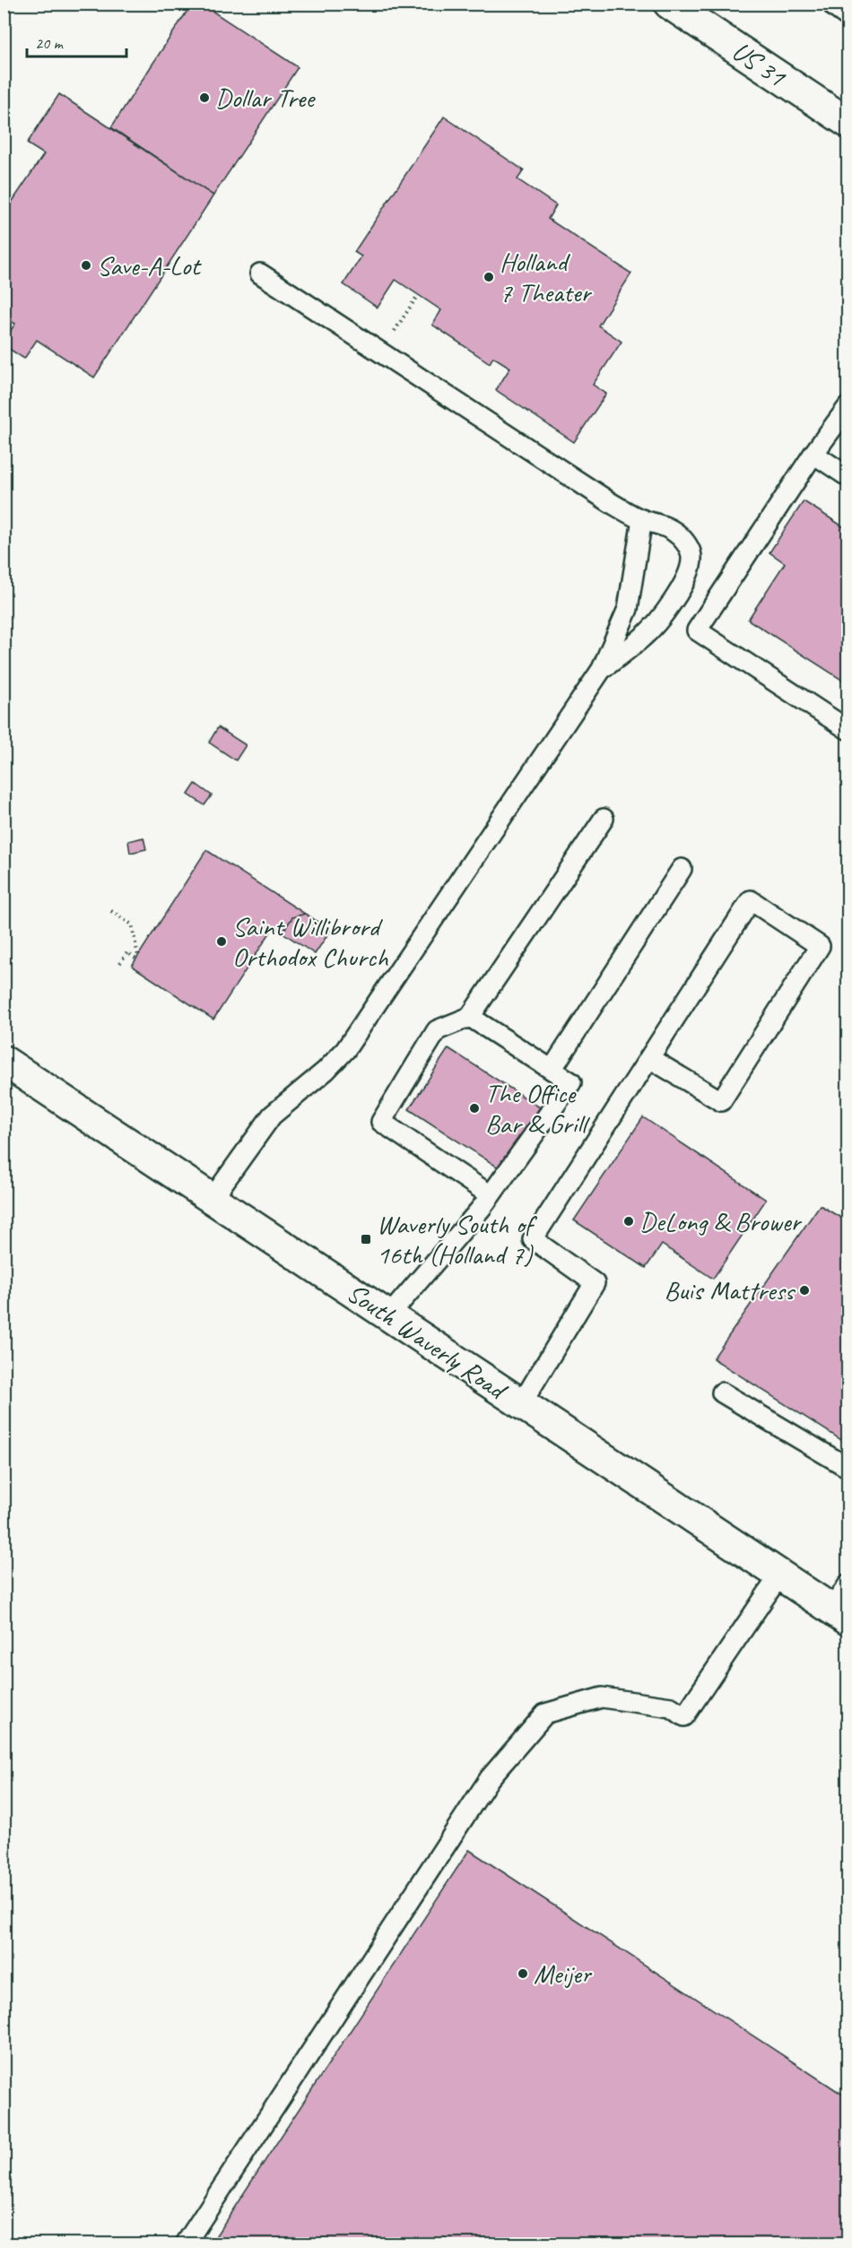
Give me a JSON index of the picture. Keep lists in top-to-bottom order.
{
  "streets": {
    "main road": ["US 31", "South Waverly Road"]
  },
  "places": {
    "other": [
      "Dollar Tree",
      "Save-A-Lot",
      "Holland 7 Theater",
      "Saint Willibrord Orthodox Church",
      "The Office Bar & Grill",
      "DeLong & Brower",
      "Buis Mattress",
      "Meijer"
    ],
    "transit": ["Waverly South of 16th (Holland 7)"]
  },
  "scale_bar": "20 m"
}
